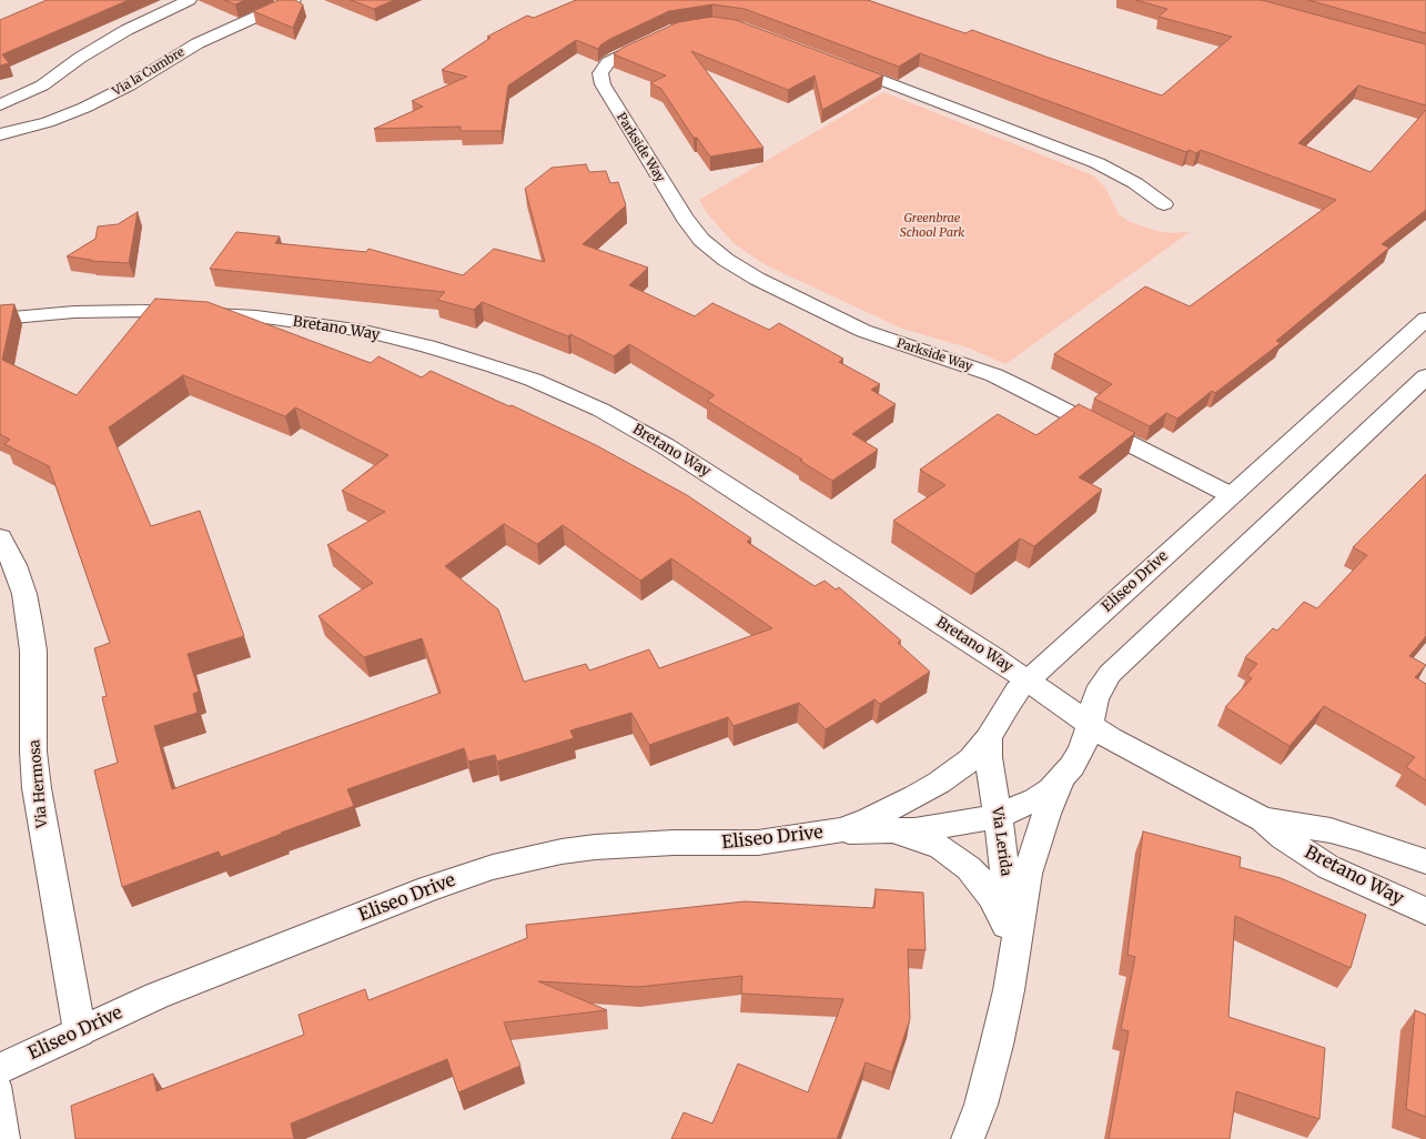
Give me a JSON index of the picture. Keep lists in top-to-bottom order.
{
  "streets": {
    "street": [
      "Via la Cumbre",
      "Parkside Way",
      "Bretano Way",
      "Eliseo Drive",
      "Via Hermosa",
      "Via Lerida"
    ]
  },
  "crossings": [
    ["Parkside Way", "Eliseo Drive"],
    ["Bretano Way", "Eliseo Drive"],
    ["Eliseo Drive", "Via Hermosa"],
    ["Eliseo Drive", "Via Lerida"]
  ],
  "parks": ["Greenbrae School Park"]
}
